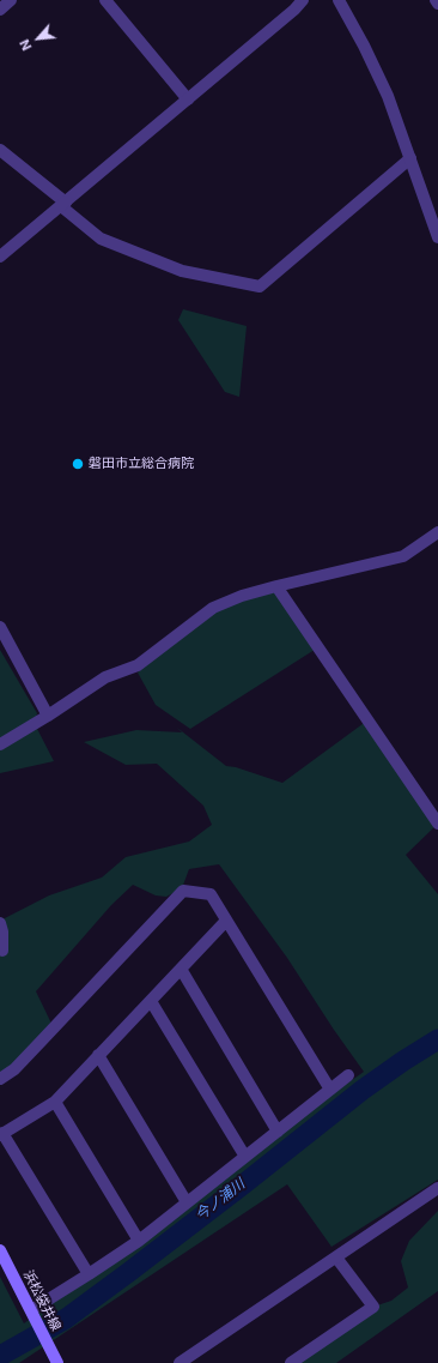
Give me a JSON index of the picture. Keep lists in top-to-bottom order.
{
  "streets": {
    "main road": ["浜松袋井線"]
  },
  "water": ["今ノ浦川"],
  "places": ["磐田市立総合病院"],
  "north": "bottom left"
}
